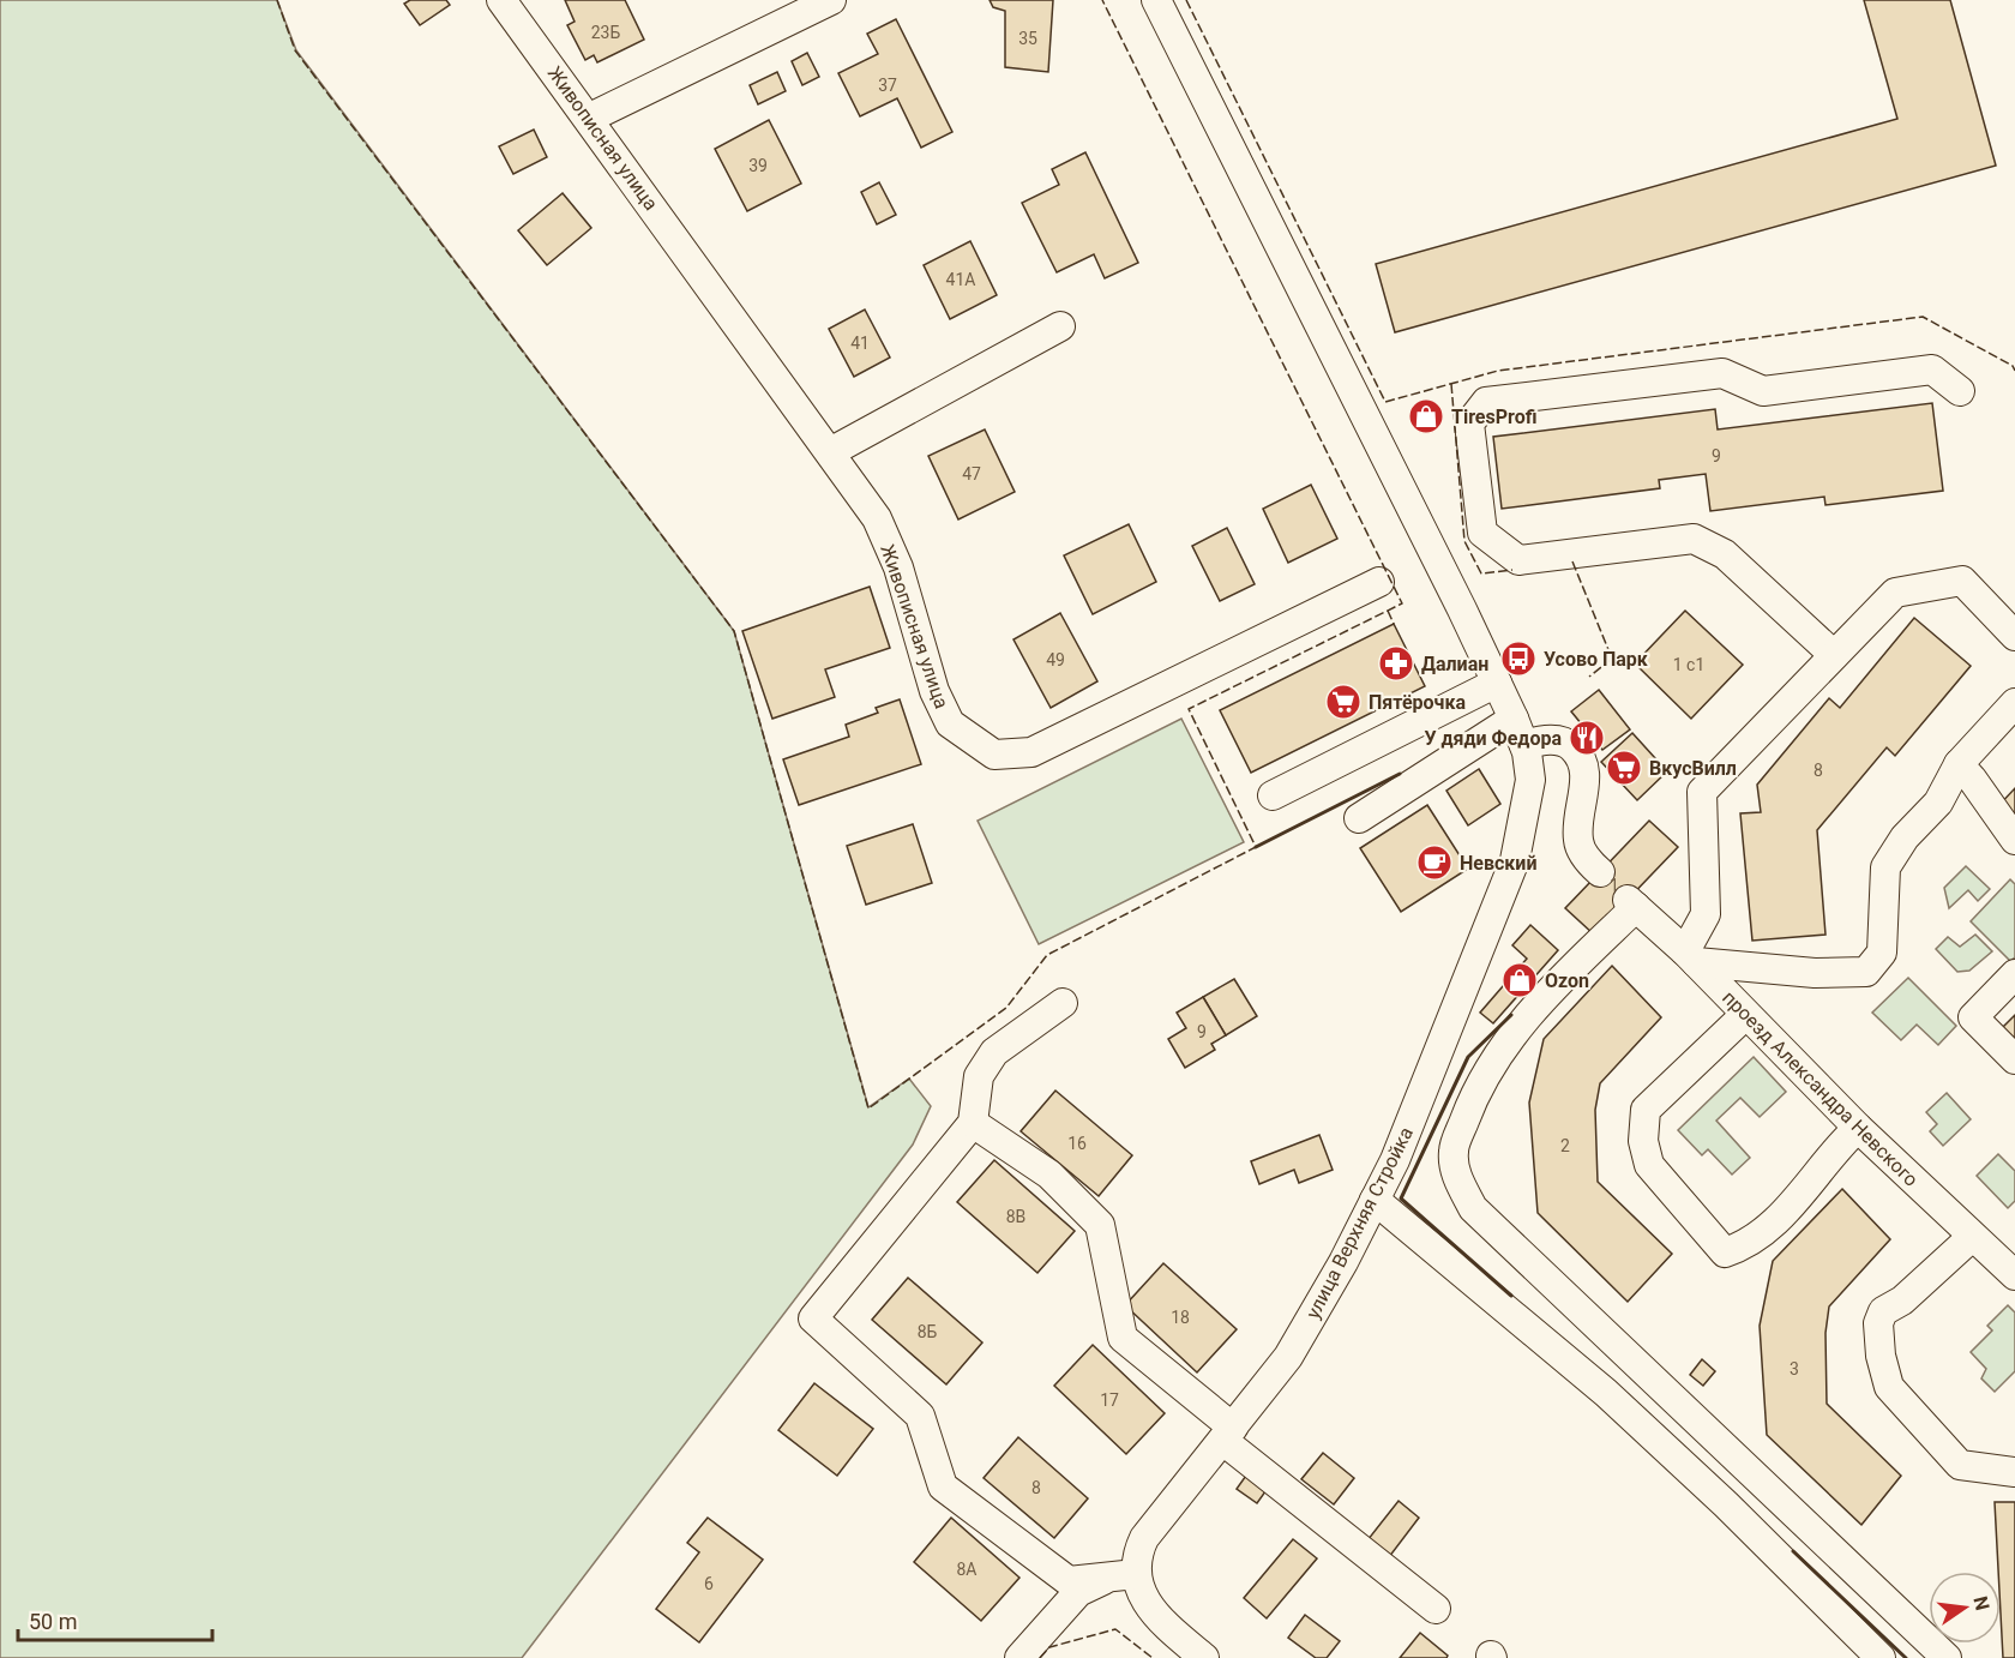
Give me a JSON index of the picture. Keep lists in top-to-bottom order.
{
  "streets": {
    "street": ["Живописная улица", "проезд Александра Невского", "улица Верхняя Стройка"]
  },
  "places": {
    "shop": ["TiresProfi", "Ozon"],
    "bus stop": ["Усово Парк"],
    "pharmacy": ["Далиан"],
    "supermarket": ["Пятёрочка", "ВкусВилл"],
    "restaurant": ["У дяди Федора"],
    "cafe": ["Невский"]
  },
  "house_numbers": [
    "23Б",
    "35",
    "37",
    "39",
    "41А",
    "41",
    "9",
    "47",
    "49",
    "1 с1",
    "8",
    "1",
    "9",
    "16",
    "2",
    "8В",
    "18",
    "8Б",
    "3",
    "17",
    "8",
    "8А",
    "6"
  ],
  "scale_bar": "50 m",
  "north": "right"
}
